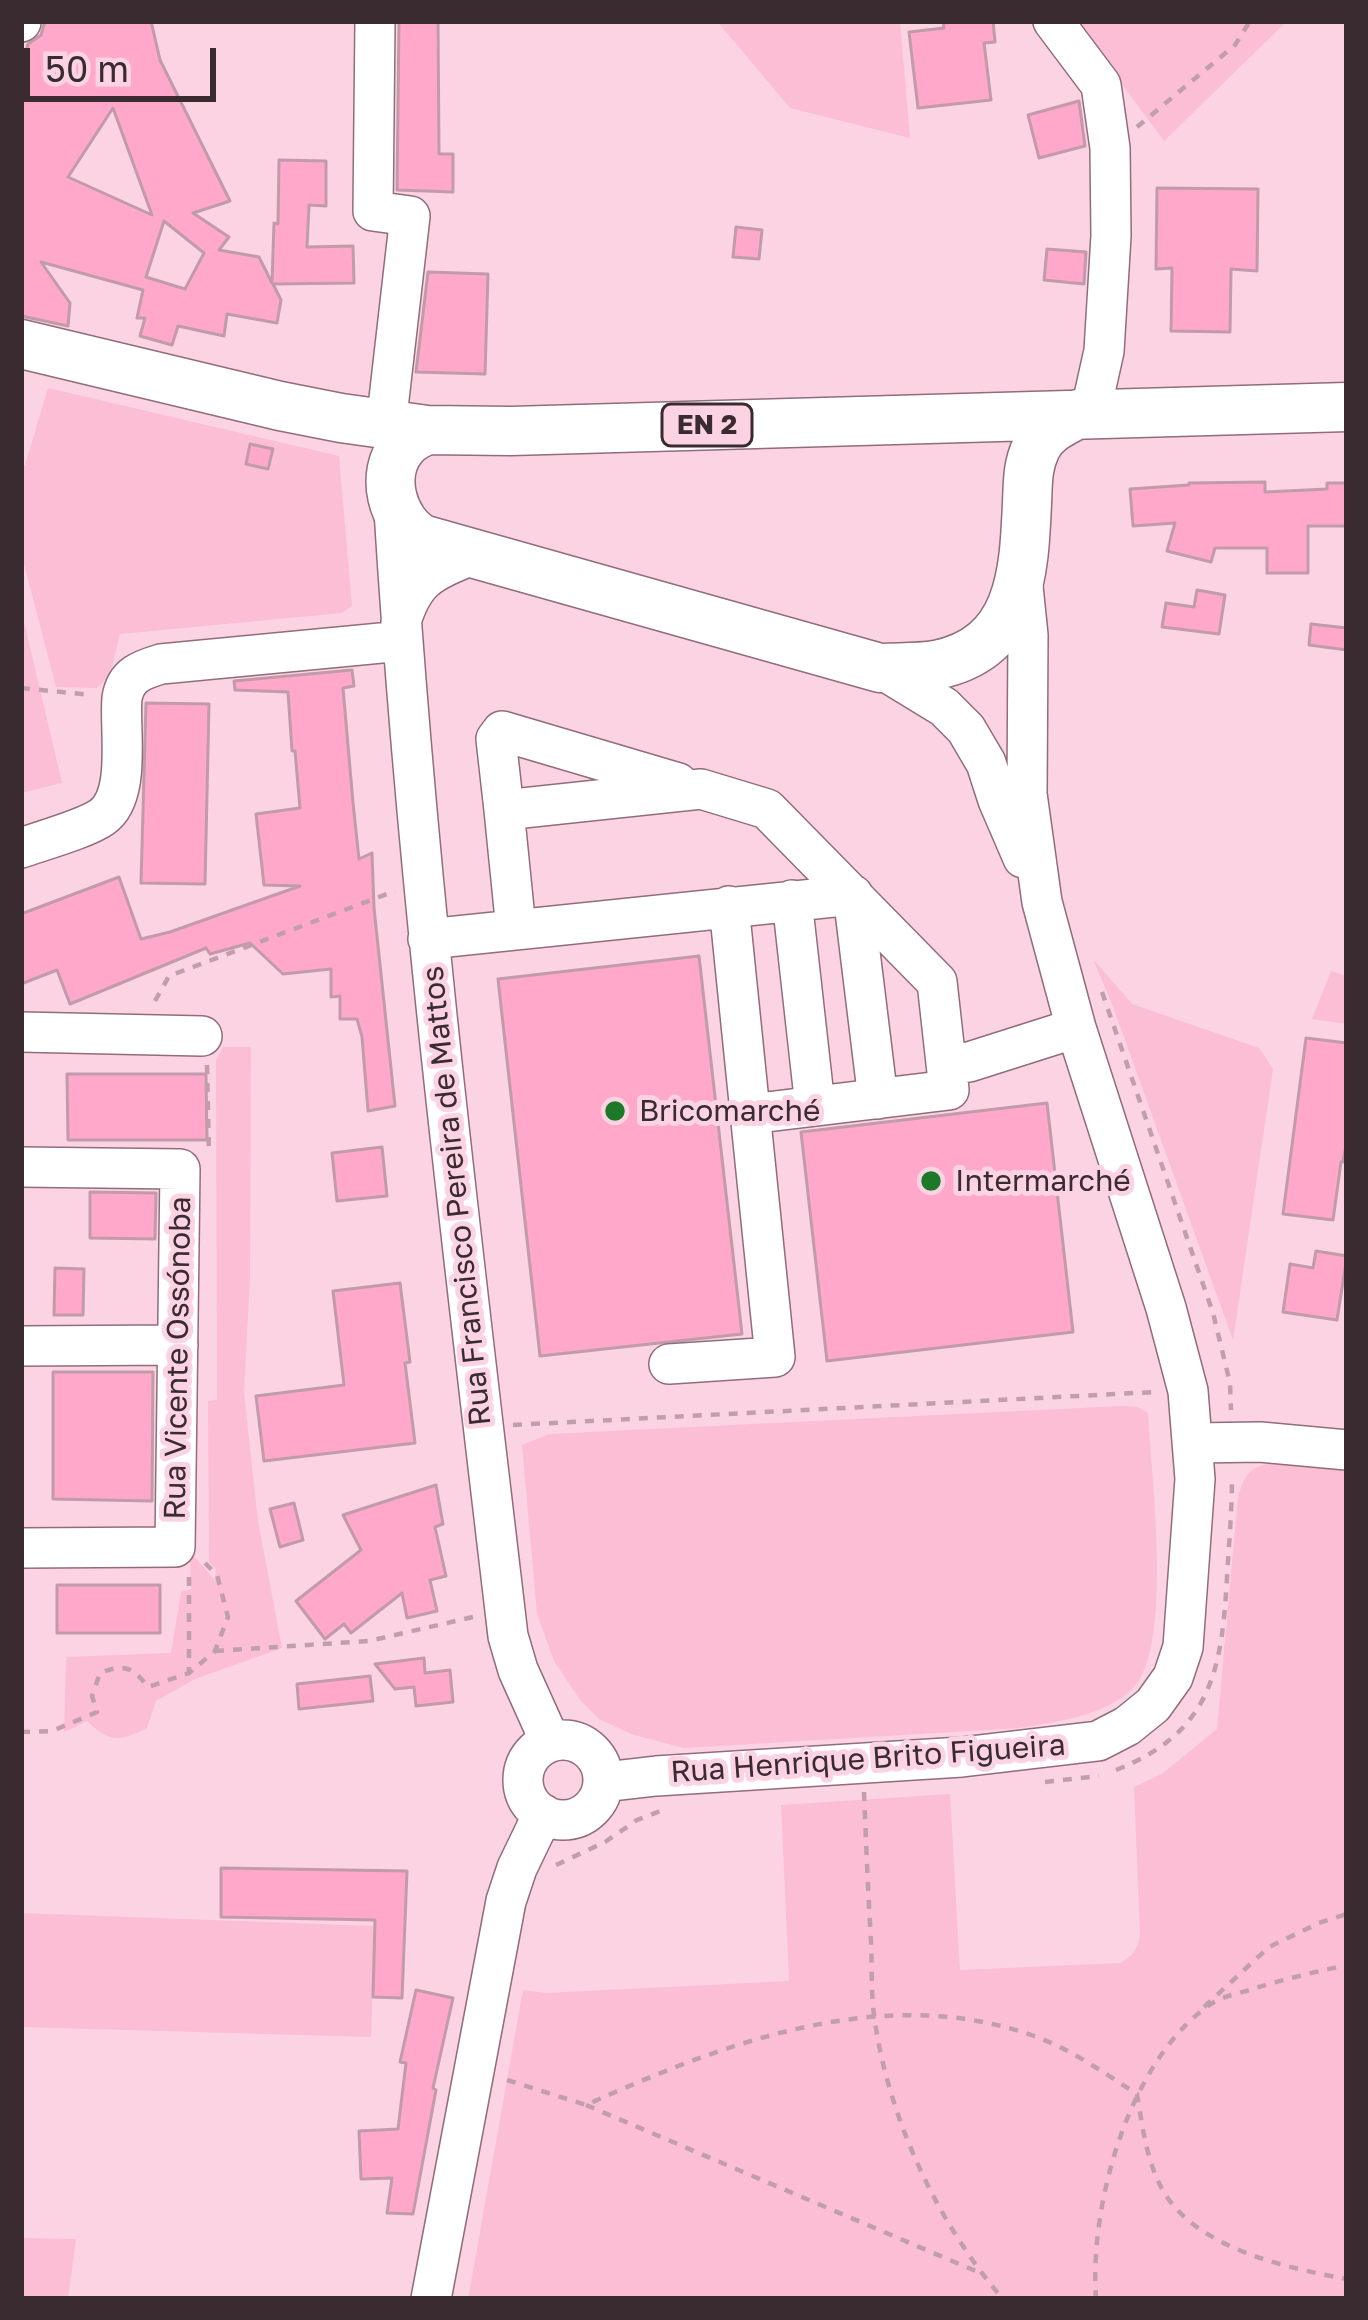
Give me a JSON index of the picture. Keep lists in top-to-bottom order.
{
  "streets": {
    "main road": ["EN 2"],
    "street": ["Rua Francisco Pereira de Mattos", "Rua Vicente Ossónoba", "Rua Henrique Brito Figueira"]
  },
  "crossings": [
    ["Rua Francisco Pereira de Mattos", "Rua Henrique Brito Figueira"]
  ],
  "places": ["Bricomarché", "Intermarché"],
  "scale_bar": "50 m"
}
